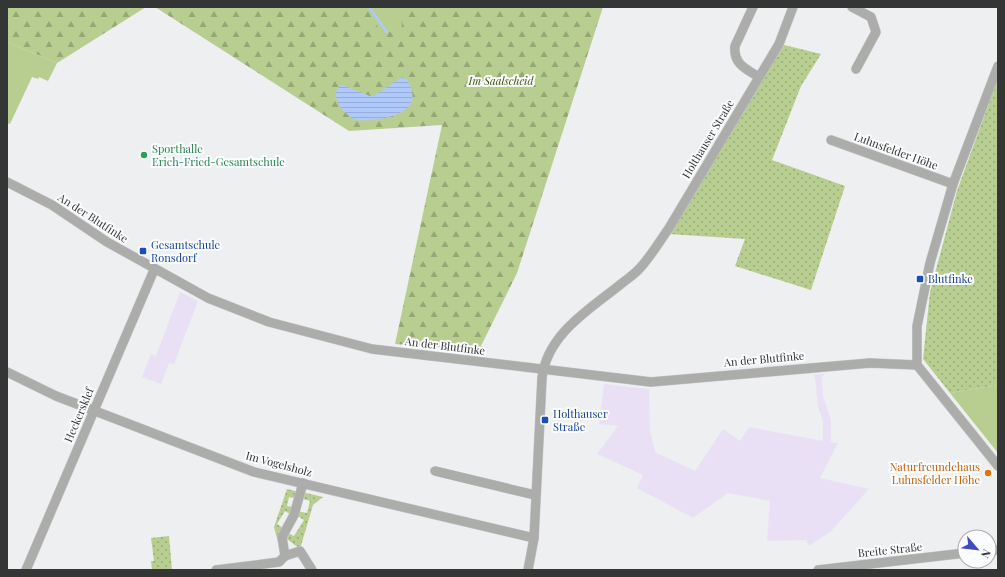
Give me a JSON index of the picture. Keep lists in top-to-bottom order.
{
  "streets": {
    "street": [
      "Holthauser Straße",
      "Luhnsfelder Höhe",
      "An der Blutfinke",
      "Heckersklef",
      "Im Vogelsholz",
      "Breite Straße"
    ]
  },
  "crossings": [
    ["Holthauser Straße", "An der Blutfinke"],
    ["Holthauser Straße", "Im Vogelsholz"],
    ["An der Blutfinke", "Heckersklef"],
    ["Heckersklef", "Im Vogelsholz"]
  ],
  "parks": ["Im Saalscheid"],
  "places": {
    "other": ["Sporthalle Erich-Fried-Gesamtschule", "Naturfreundehaus Luhnsfelder Höhe"],
    "transit": ["Gesamtschule Ronsdorf", "Blutfinke", "Holthauser Straße"]
  },
  "north": "bottom right"
}
